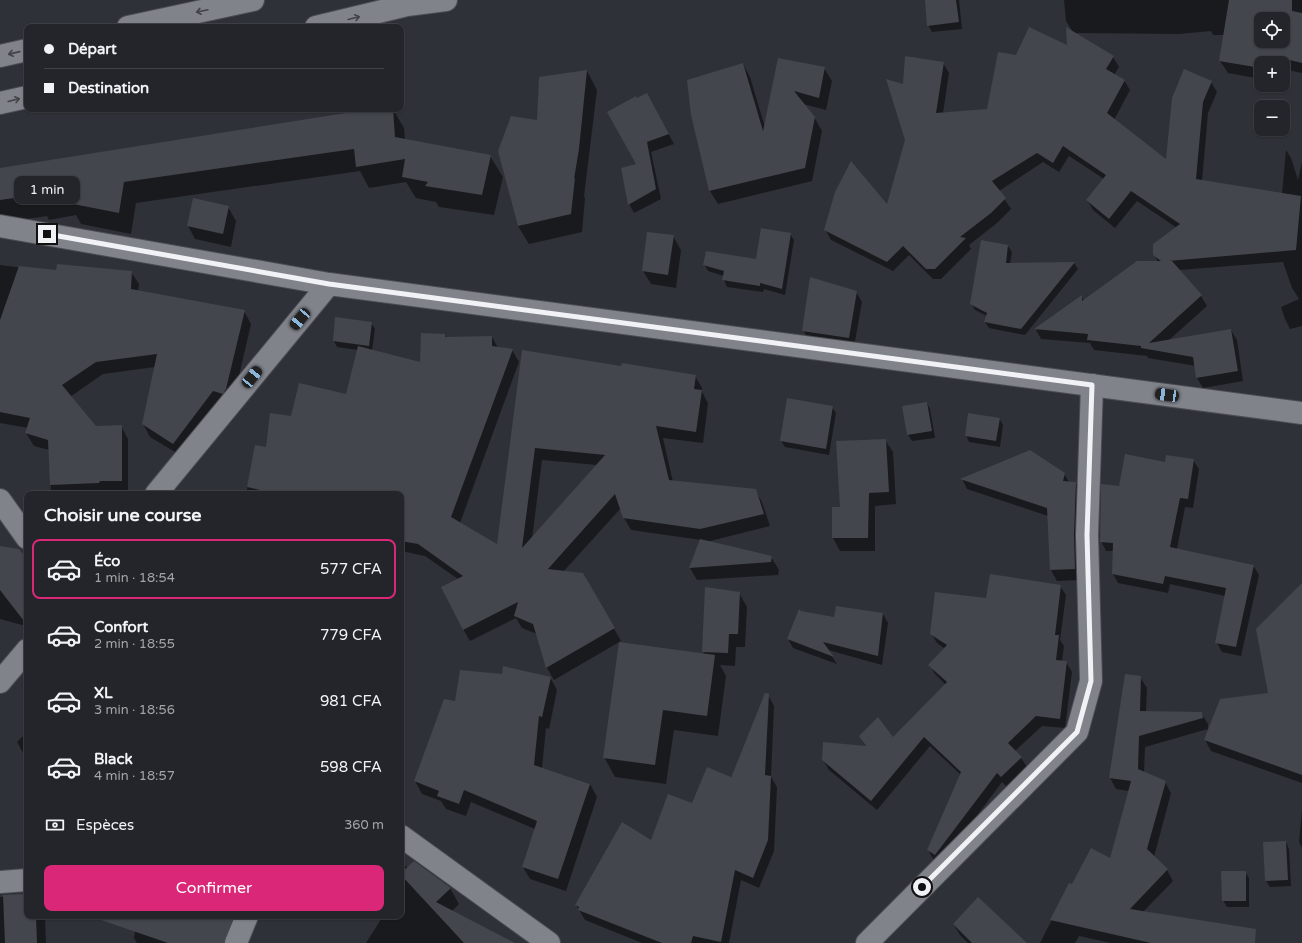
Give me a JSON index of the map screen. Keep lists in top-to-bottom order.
{
  "page": {
    "map_buttons": ["+", "−"],
    "banner": ["Départ", "Destination"],
    "bubble": "1 min",
    "heading": "Choisir une course",
    "list": [
      {
        "name": "Éco",
        "note": "1 min · 18:54",
        "value": "577 CFA"
      },
      {
        "name": "Confort",
        "note": "2 min · 18:55",
        "value": "779 CFA"
      },
      {
        "name": "XL",
        "note": "3 min · 18:56",
        "value": "981 CFA"
      },
      {
        "name": "Black",
        "note": "4 min · 18:57",
        "value": "598 CFA"
      }
    ],
    "pay": ["Espèces", "360 m"],
    "buttons": "Confirmer"
  }
}
